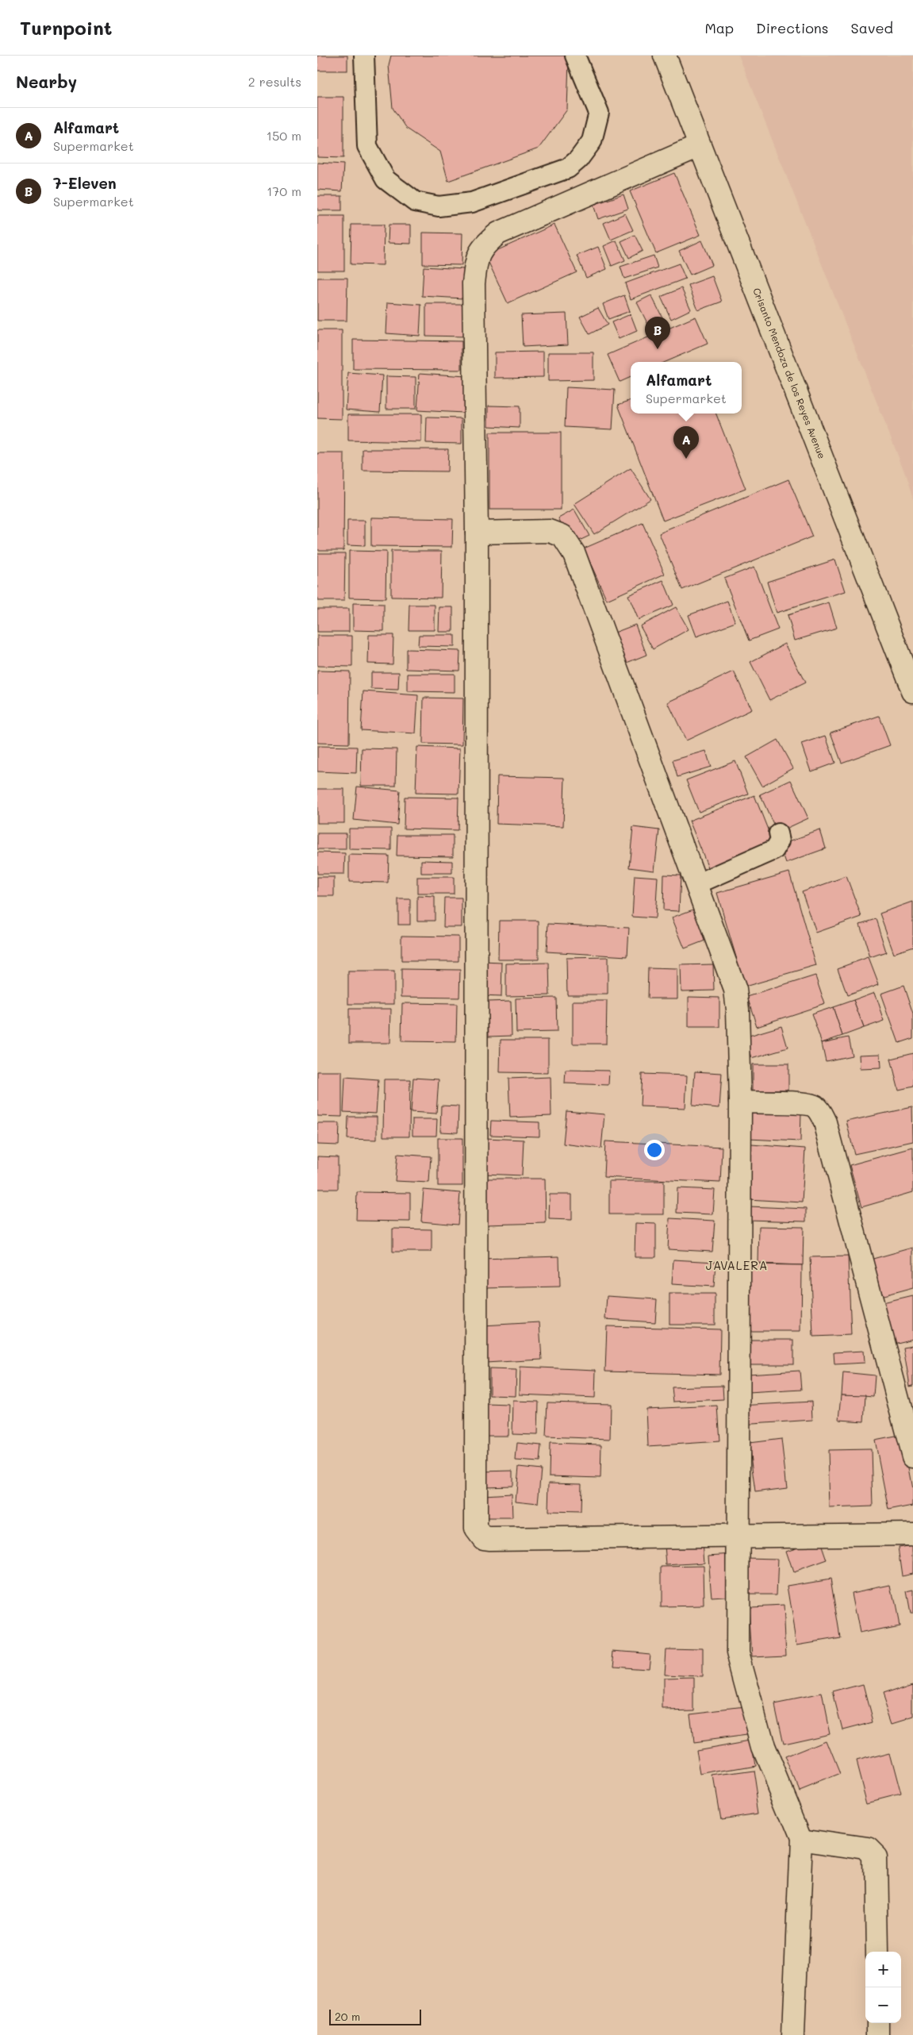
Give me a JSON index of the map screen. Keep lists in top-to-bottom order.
{
  "streets": {
    "street": ["Crisanto Mendoza de los Reyes Avenue"]
  },
  "districts": ["JAVALERA"],
  "scale_bar": "20 m",
  "page": {
    "header": "Turnpoint",
    "nav": ["Map", "Directions", "Saved"],
    "heading": ["Nearby", "2 results"],
    "list": [
      {
        "mark": "A",
        "name": "Alfamart",
        "note": "Supermarket",
        "value": "150 m"
      },
      {
        "mark": "B",
        "name": "7-Eleven",
        "note": "Supermarket",
        "value": "170 m"
      }
    ],
    "pins": ["B", "A"],
    "popup": ["Alfamart", "Supermarket"],
    "map_buttons": ["+", "−"],
    "scale": "20 m"
  }
}
